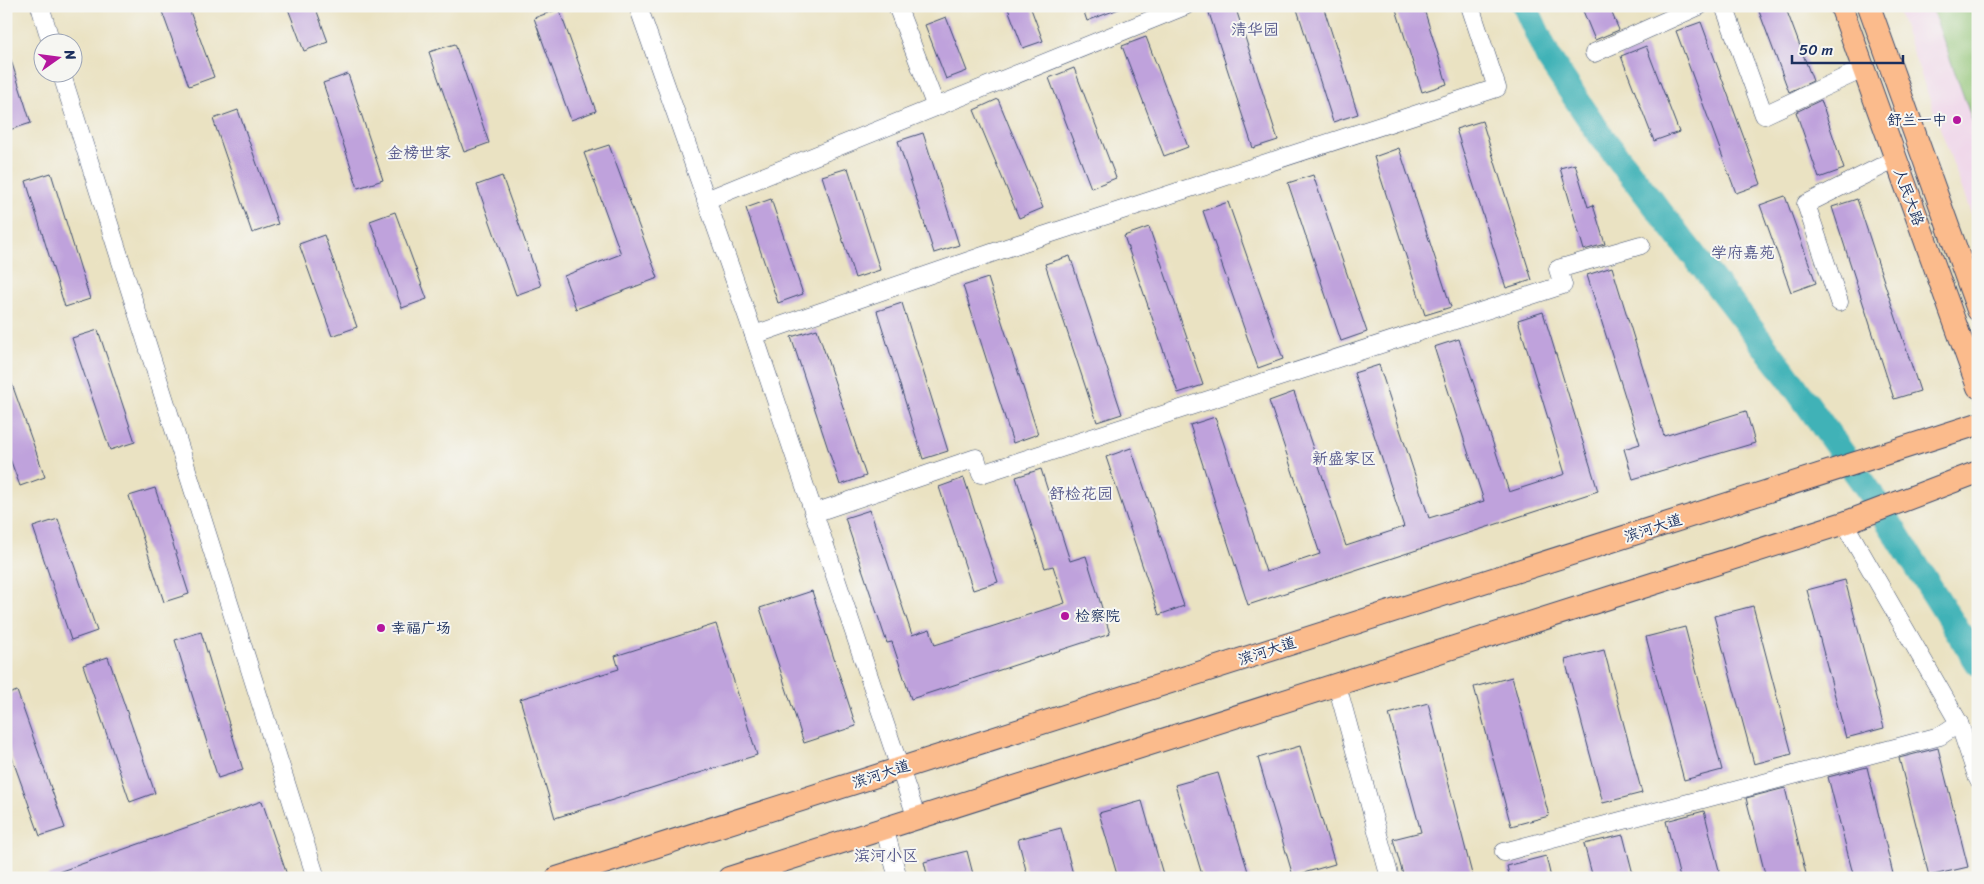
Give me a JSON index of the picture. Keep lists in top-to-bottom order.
{
  "streets": {
    "main road": ["人民大路", "滨河大道"]
  },
  "districts": [
    "清华园",
    "金榜世家",
    "学府嘉苑",
    "新盛家区",
    "舒检花园",
    "滨河小区"
  ],
  "places": ["舒兰一中", "检察院", "幸福广场"],
  "scale_bar": "50 m",
  "north": "right"
}
